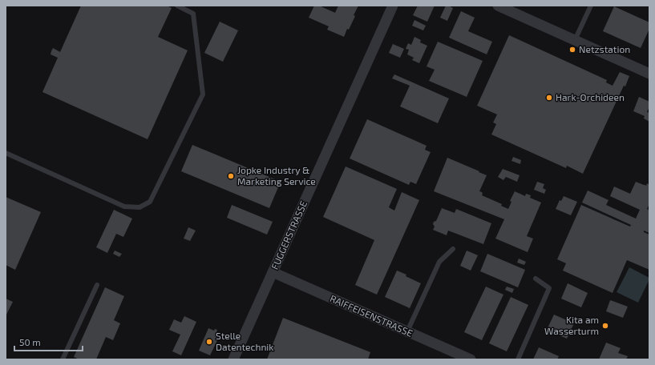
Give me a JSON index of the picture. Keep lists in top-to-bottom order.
{
  "streets": {
    "street": ["FUGGERSTRASSE", "RAIFFEISENSTRASSE"]
  },
  "crossings": [
    ["FUGGERSTRASSE", "RAIFFEISENSTRASSE"]
  ],
  "places": [
    "Netzstation",
    "Hark-Orchideen",
    "Jopke Industry & Marketing Service",
    "Kita am Wasserturm",
    "Stelle Datentechnik"
  ],
  "scale_bar": "50 m"
}
